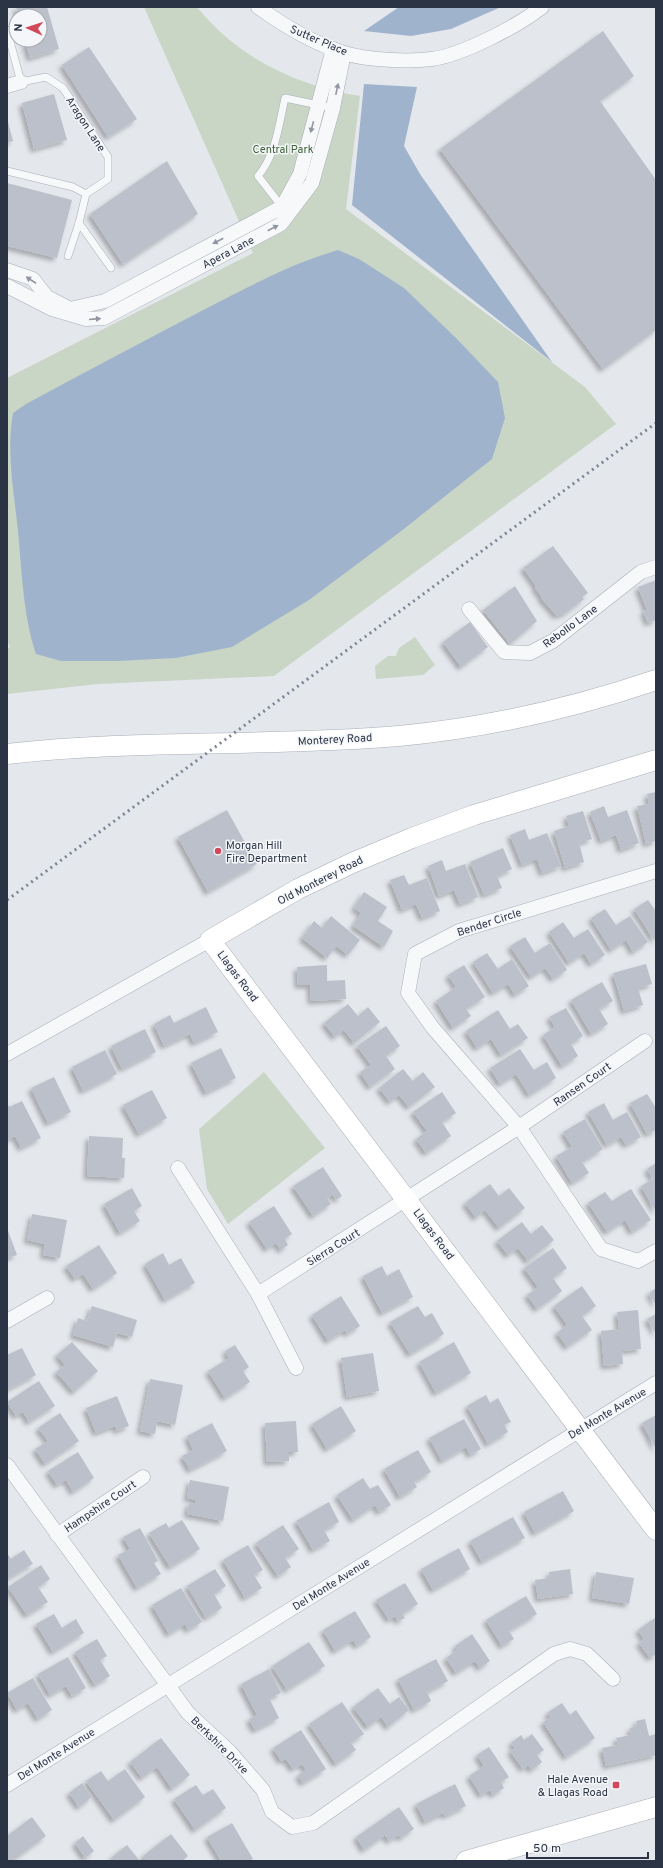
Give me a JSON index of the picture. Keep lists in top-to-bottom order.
{
  "streets": {
    "street": [
      "Sutter Place",
      "Apera Lane",
      "Rebollo Lane",
      "Monterey Road",
      "Old Monterey Road",
      "Bender Circle",
      "Llagas Road",
      "Ransen Court",
      "Sierra Court",
      "Del Monte Avenue",
      "Hampshire Court",
      "Berkshire Drive"
    ],
    "lane": ["Aragon Lane"]
  },
  "crossings": [
    ["Sutter Place", "Apera Lane"],
    ["Old Monterey Road", "Llagas Road"],
    ["Bender Circle", "Ransen Court"],
    ["Llagas Road", "Sierra Court"],
    ["Llagas Road", "Del Monte Avenue"],
    ["Del Monte Avenue", "Berkshire Drive"],
    ["Hampshire Court", "Berkshire Drive"]
  ],
  "parks": ["Central Park"],
  "places": {
    "other": ["Morgan Hill Fire Department"],
    "transit": ["Hale Avenue & Llagas Road"]
  },
  "scale_bar": "50 m",
  "north": "left"
}
